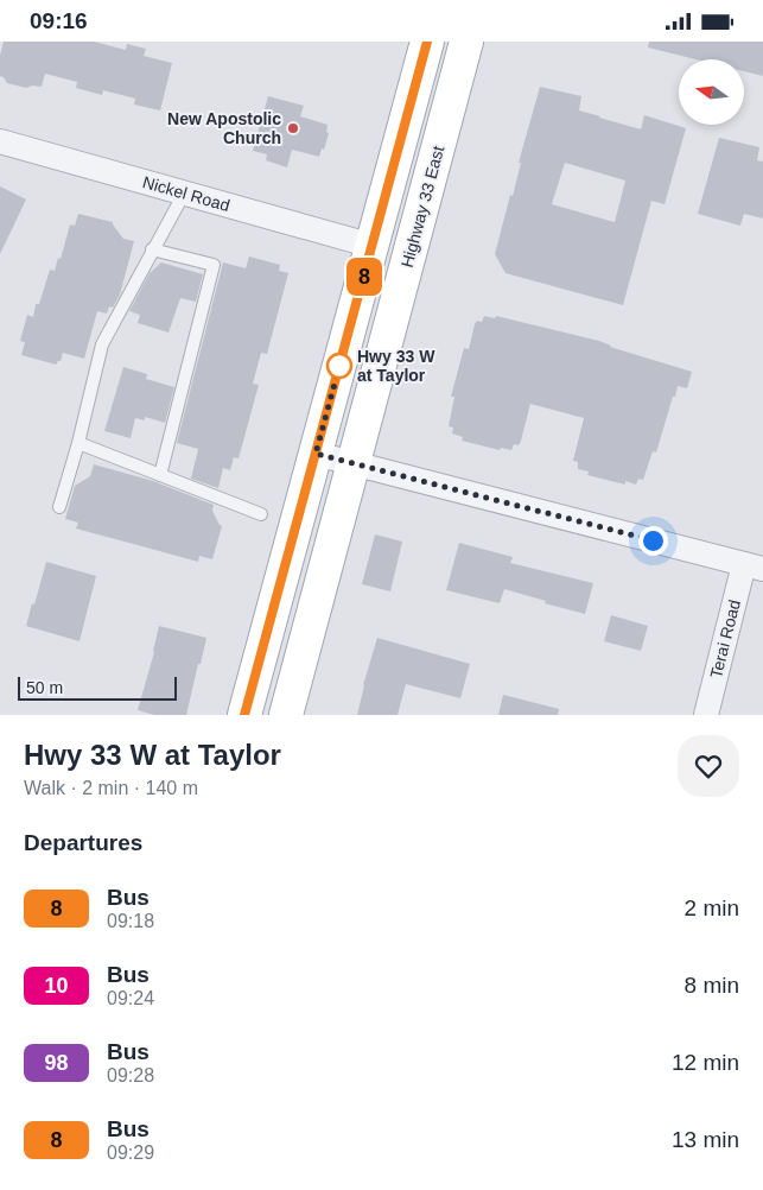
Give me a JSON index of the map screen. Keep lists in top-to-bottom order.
{
  "streets": {
    "main road": ["Highway 33 East"],
    "street": ["Nickel Road", "Terai Road"]
  },
  "places": ["New Apostolic Church", "Hwy 33 W at Taylor"],
  "lines": ["bus line 8"],
  "scale_bar": "50 m",
  "north": "left",
  "page": {
    "status": "09:16",
    "on_map": "8",
    "scale": "50 m",
    "heading": [
      ["Hwy 33 W at Taylor", "Walk · 2 min · 140 m"],
      "Departures"
    ],
    "list": [
      {
        "mark": "8",
        "name": "Bus",
        "note": "09:18",
        "value": "2 min"
      },
      {
        "mark": "10",
        "name": "Bus",
        "note": "09:24",
        "value": "8 min"
      },
      {
        "mark": "98",
        "name": "Bus",
        "note": "09:28",
        "value": "12 min"
      },
      {
        "mark": "8",
        "name": "Bus",
        "note": "09:29",
        "value": "13 min"
      }
    ]
  }
}
